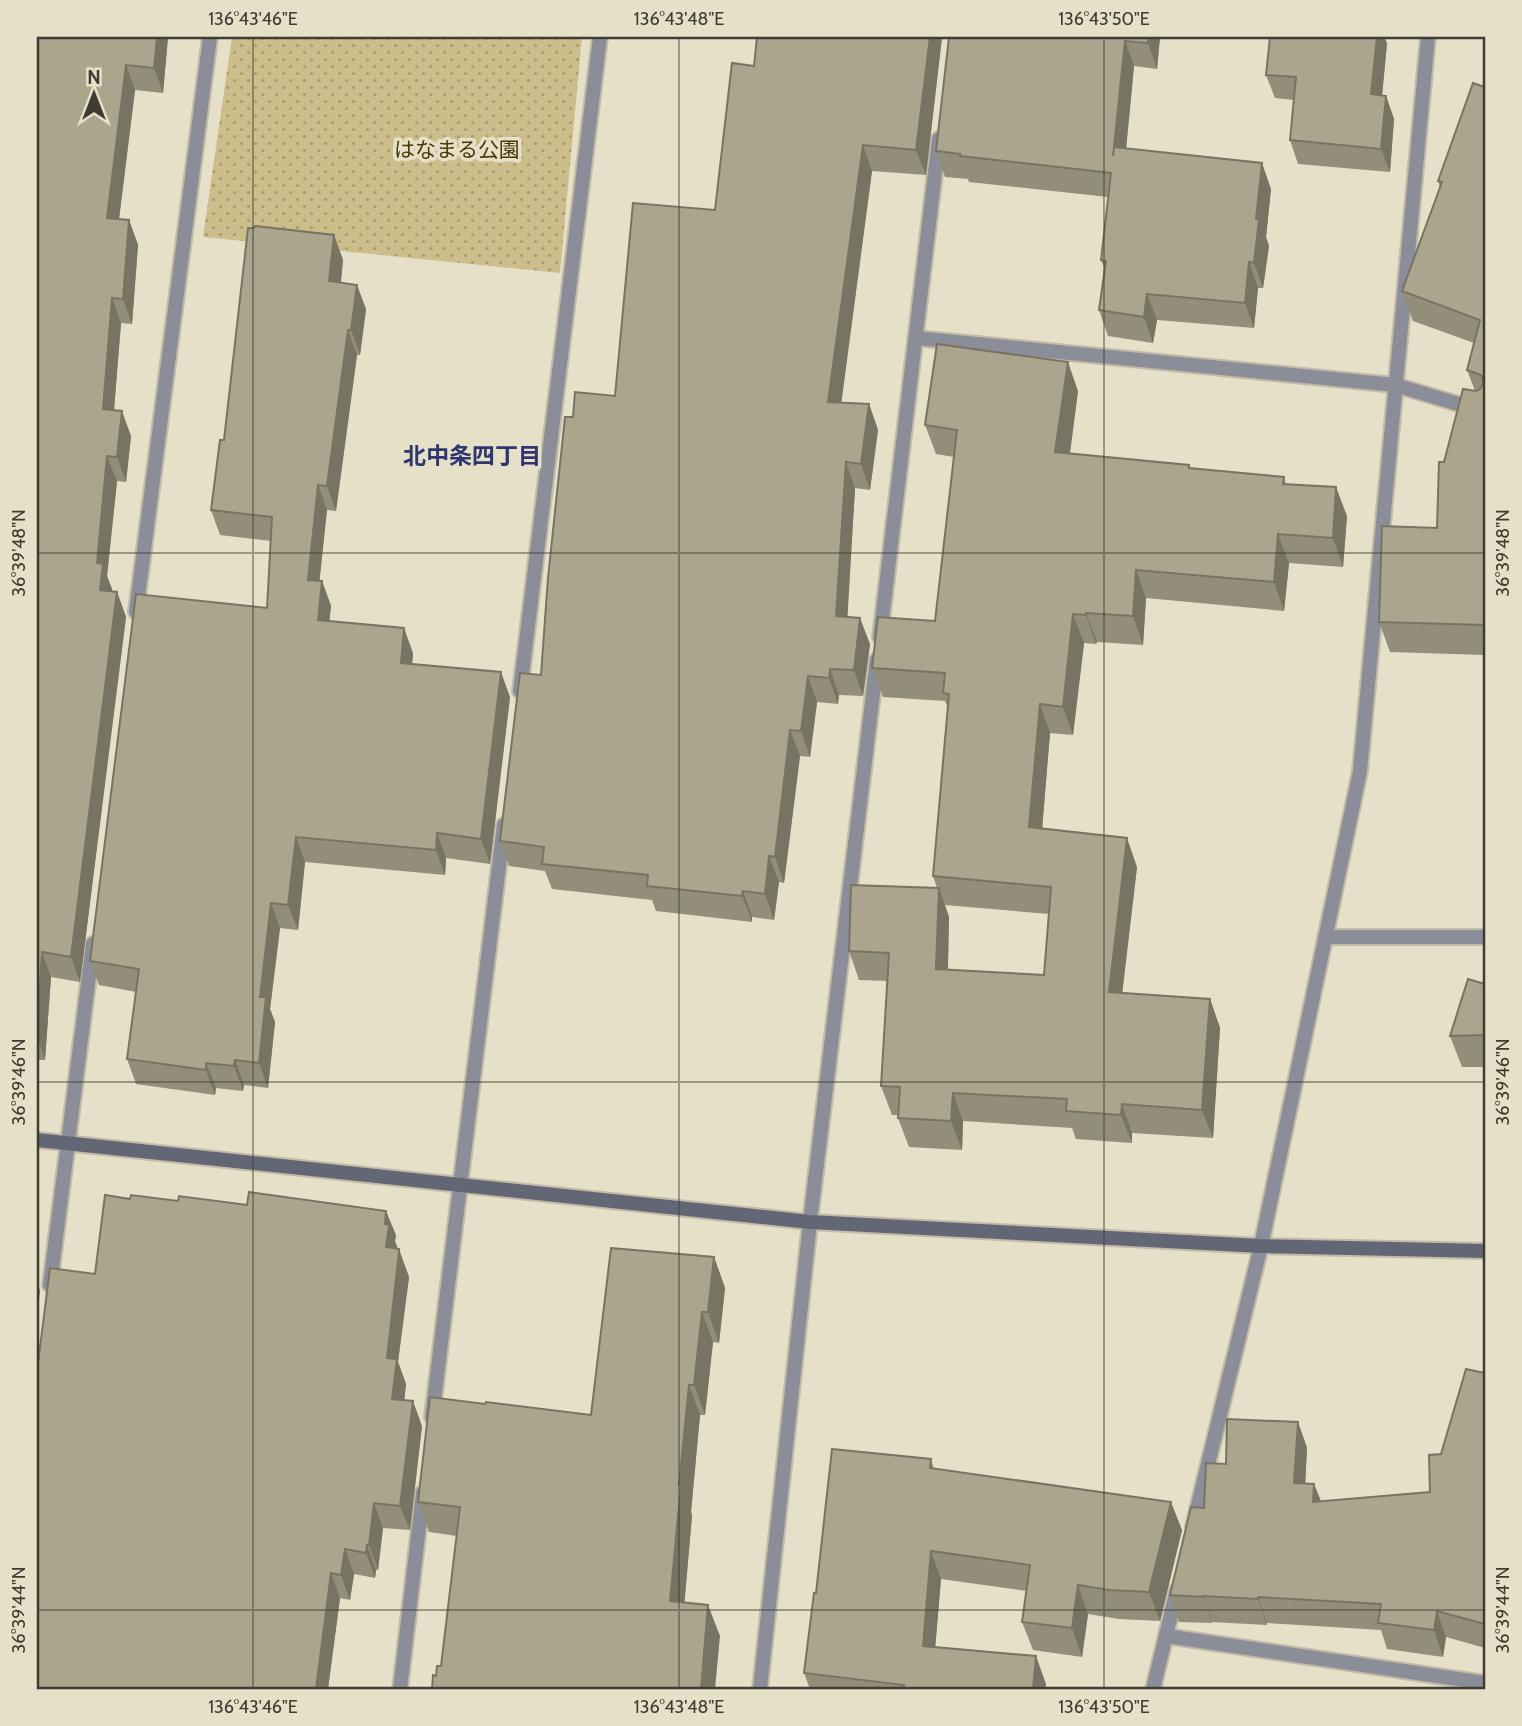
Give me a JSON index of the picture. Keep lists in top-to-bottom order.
{
  "districts": ["北中条四丁目"],
  "parks": ["はなまる公園"],
  "north": "top",
  "coordinates": [
    "136°43'46\"E",
    "136°43'48\"E",
    "136°43'50\"E",
    "36°39'48\"N",
    "36°39'46\"N",
    "36°39'44\"N"
  ]
}
